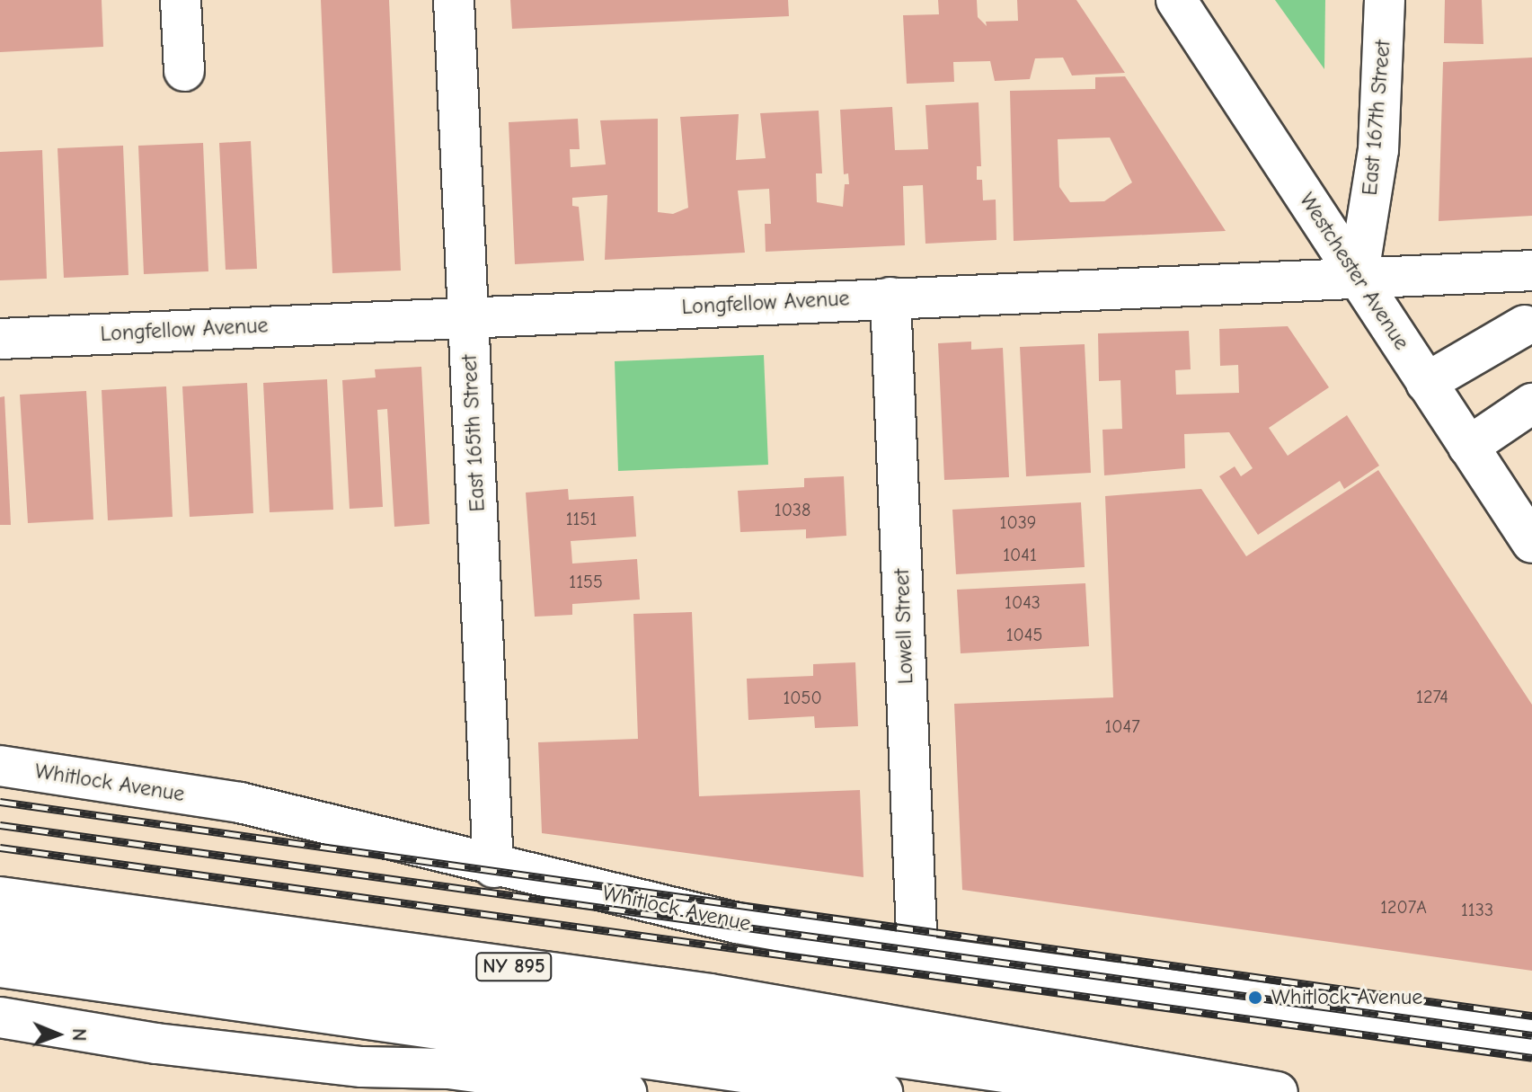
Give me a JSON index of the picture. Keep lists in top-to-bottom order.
{
  "streets": {
    "main road": [
      "East 167th Street",
      "Westchester Avenue",
      "Longfellow Avenue",
      "East 165th Street",
      "Lowell Street",
      "Whitlock Avenue",
      "NY 895"
    ]
  },
  "crossings": [
    ["East 167th Street", "Westchester Avenue"],
    ["East 167th Street", "Longfellow Avenue"],
    ["Westchester Avenue", "Longfellow Avenue"],
    ["Longfellow Avenue", "East 165th Street"],
    ["Longfellow Avenue", "Lowell Street"],
    ["East 165th Street", "Whitlock Avenue"],
    ["Lowell Street", "Whitlock Avenue"]
  ],
  "places": ["Whitlock Avenue"],
  "house_numbers": [
    "1038",
    "1151",
    "1039",
    "1041",
    "1155",
    "1043",
    "1045",
    "1274",
    "1050",
    "1047",
    "1207A",
    "1133"
  ],
  "north": "right"
}
